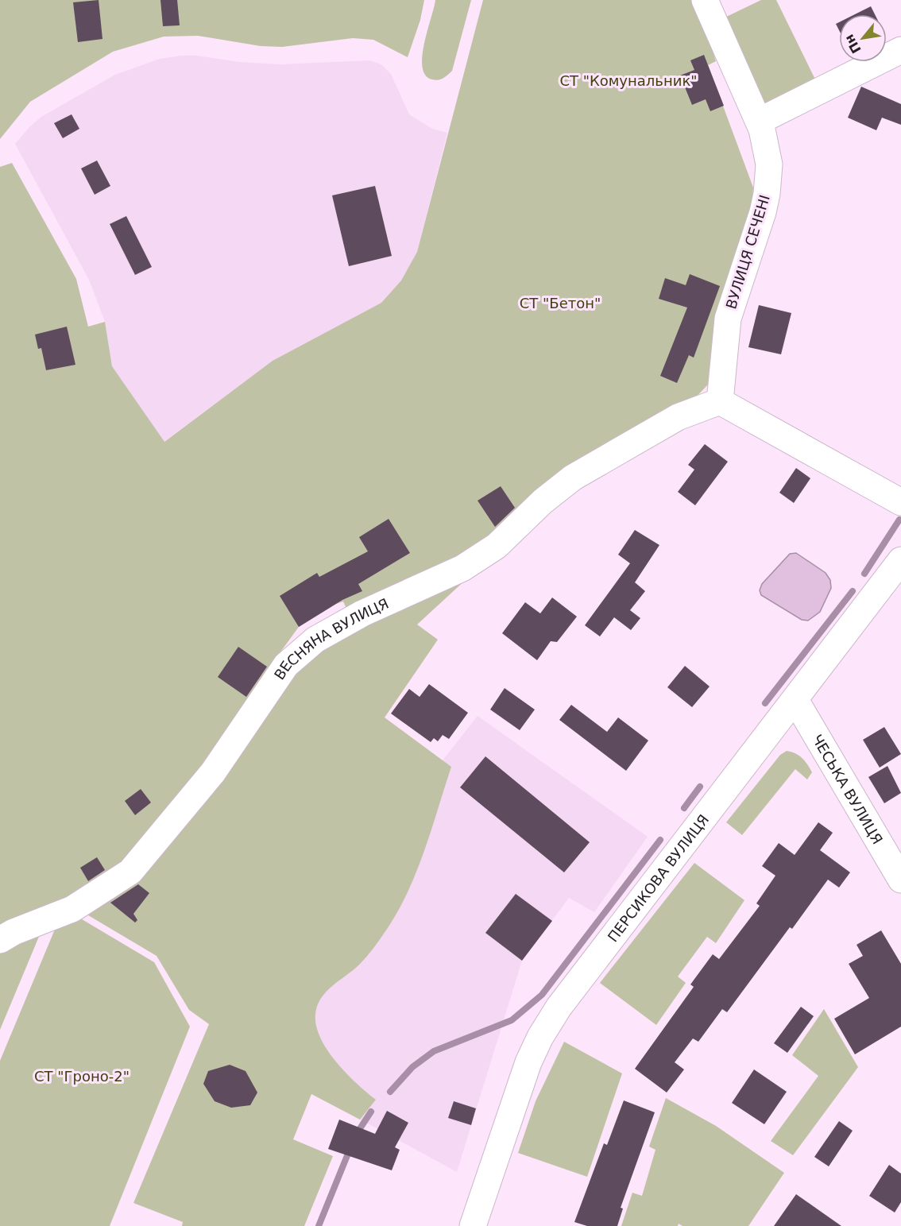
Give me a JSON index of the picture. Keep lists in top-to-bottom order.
{
  "streets": {
    "street": [
      "ВУЛИЦЯ СЕЧЕНІ",
      "ВЕСНЯНА ВУЛИЦЯ",
      "ЧЕСЬКА ВУЛИЦЯ",
      "ПЕРСИКОВА ВУЛИЦЯ"
    ]
  },
  "crossings": [
    ["ВУЛИЦЯ СЕЧЕНІ", "ВЕСНЯНА ВУЛИЦЯ"],
    ["ЧЕСЬКА ВУЛИЦЯ", "ПЕРСИКОВА ВУЛИЦЯ"]
  ],
  "parks": ["СТ \"Комунальник\"", "СТ \"Бетон\"", "СТ \"Гроно-2\""],
  "north": "bottom left"
}
